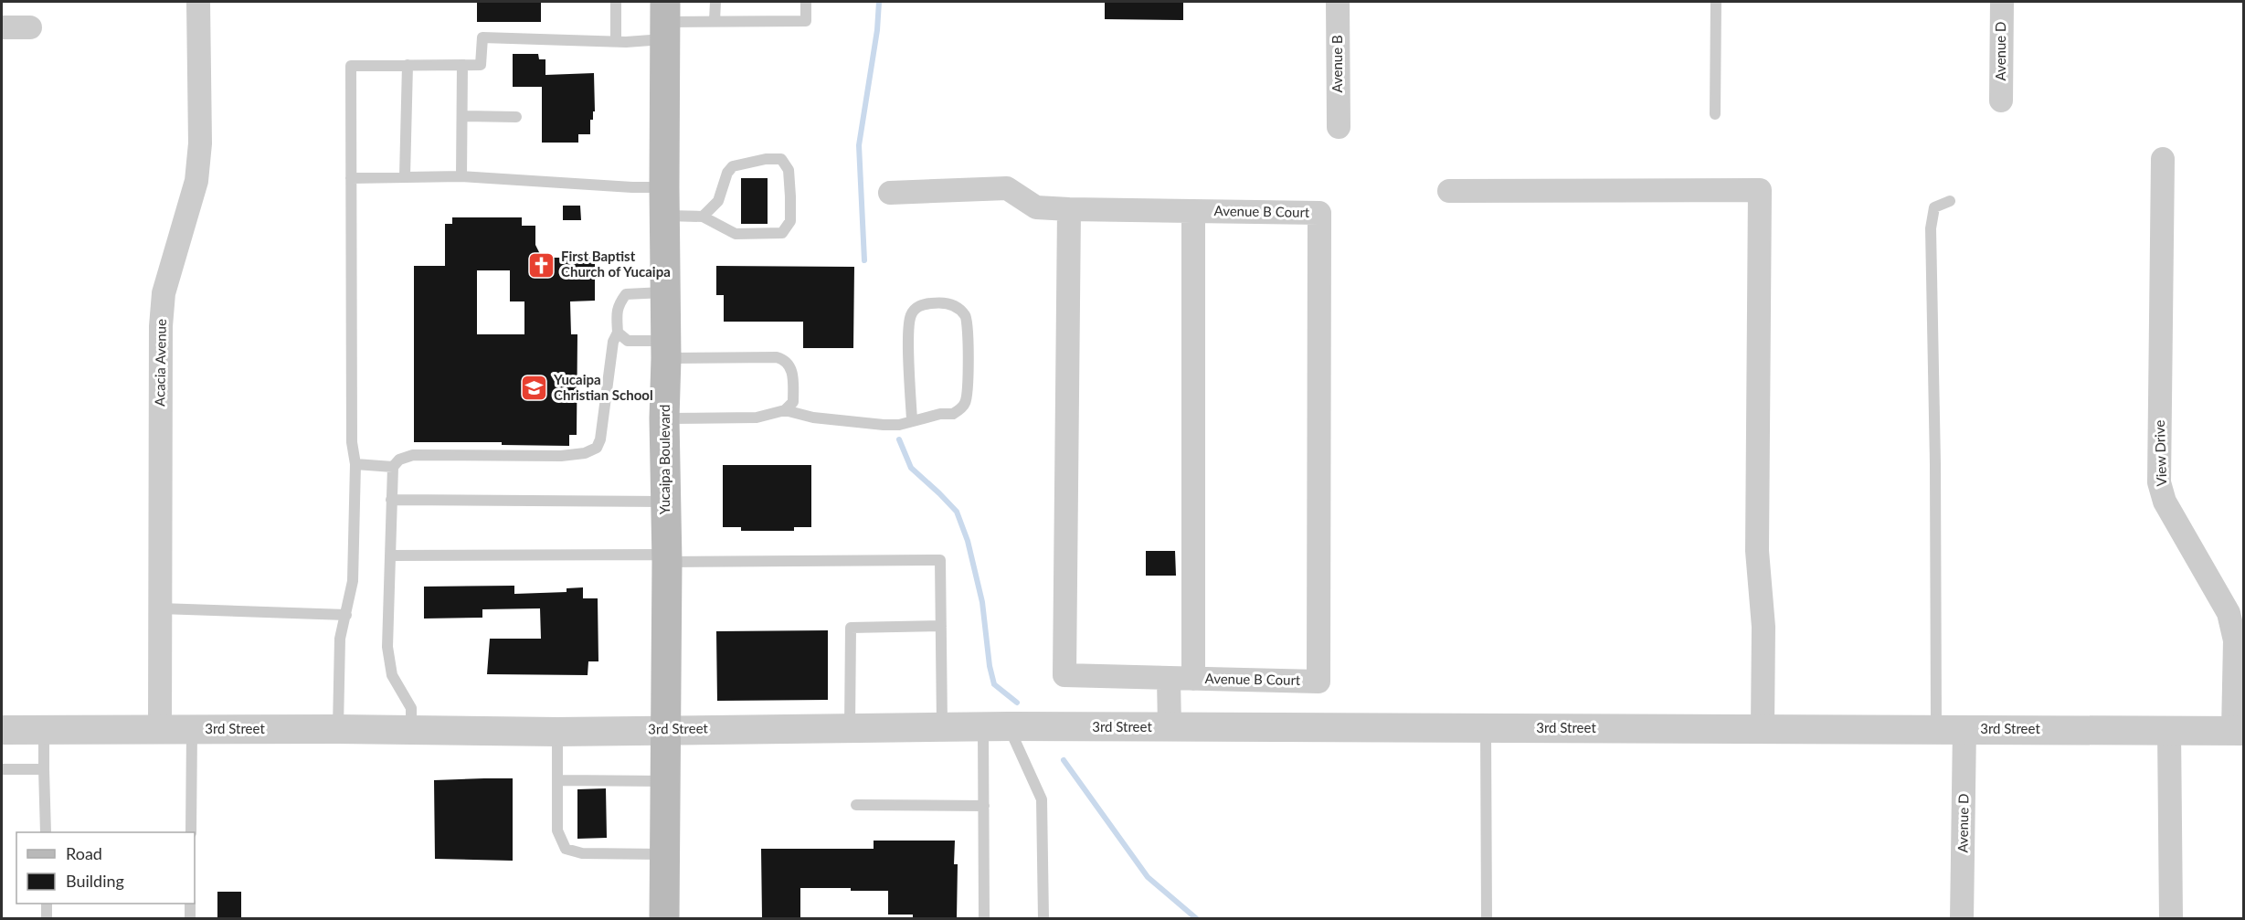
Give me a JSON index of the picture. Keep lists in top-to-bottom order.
{
  "streets": {
    "main road": ["Yucaipa Boulevard"],
    "street": [
      "Avenue D",
      "Avenue B",
      "Avenue B Court",
      "Acacia Avenue",
      "View Drive",
      "3rd Street"
    ]
  },
  "crossings": [
    ["Avenue D", "3rd Street"],
    ["Acacia Avenue", "3rd Street"],
    ["View Drive", "3rd Street"],
    ["Yucaipa Boulevard", "3rd Street"]
  ],
  "places": {
    "church": ["First Baptist Church of Yucaipa"],
    "school or university": ["Yucaipa Christian School"]
  },
  "legend": ["Road", "Building"]
}
